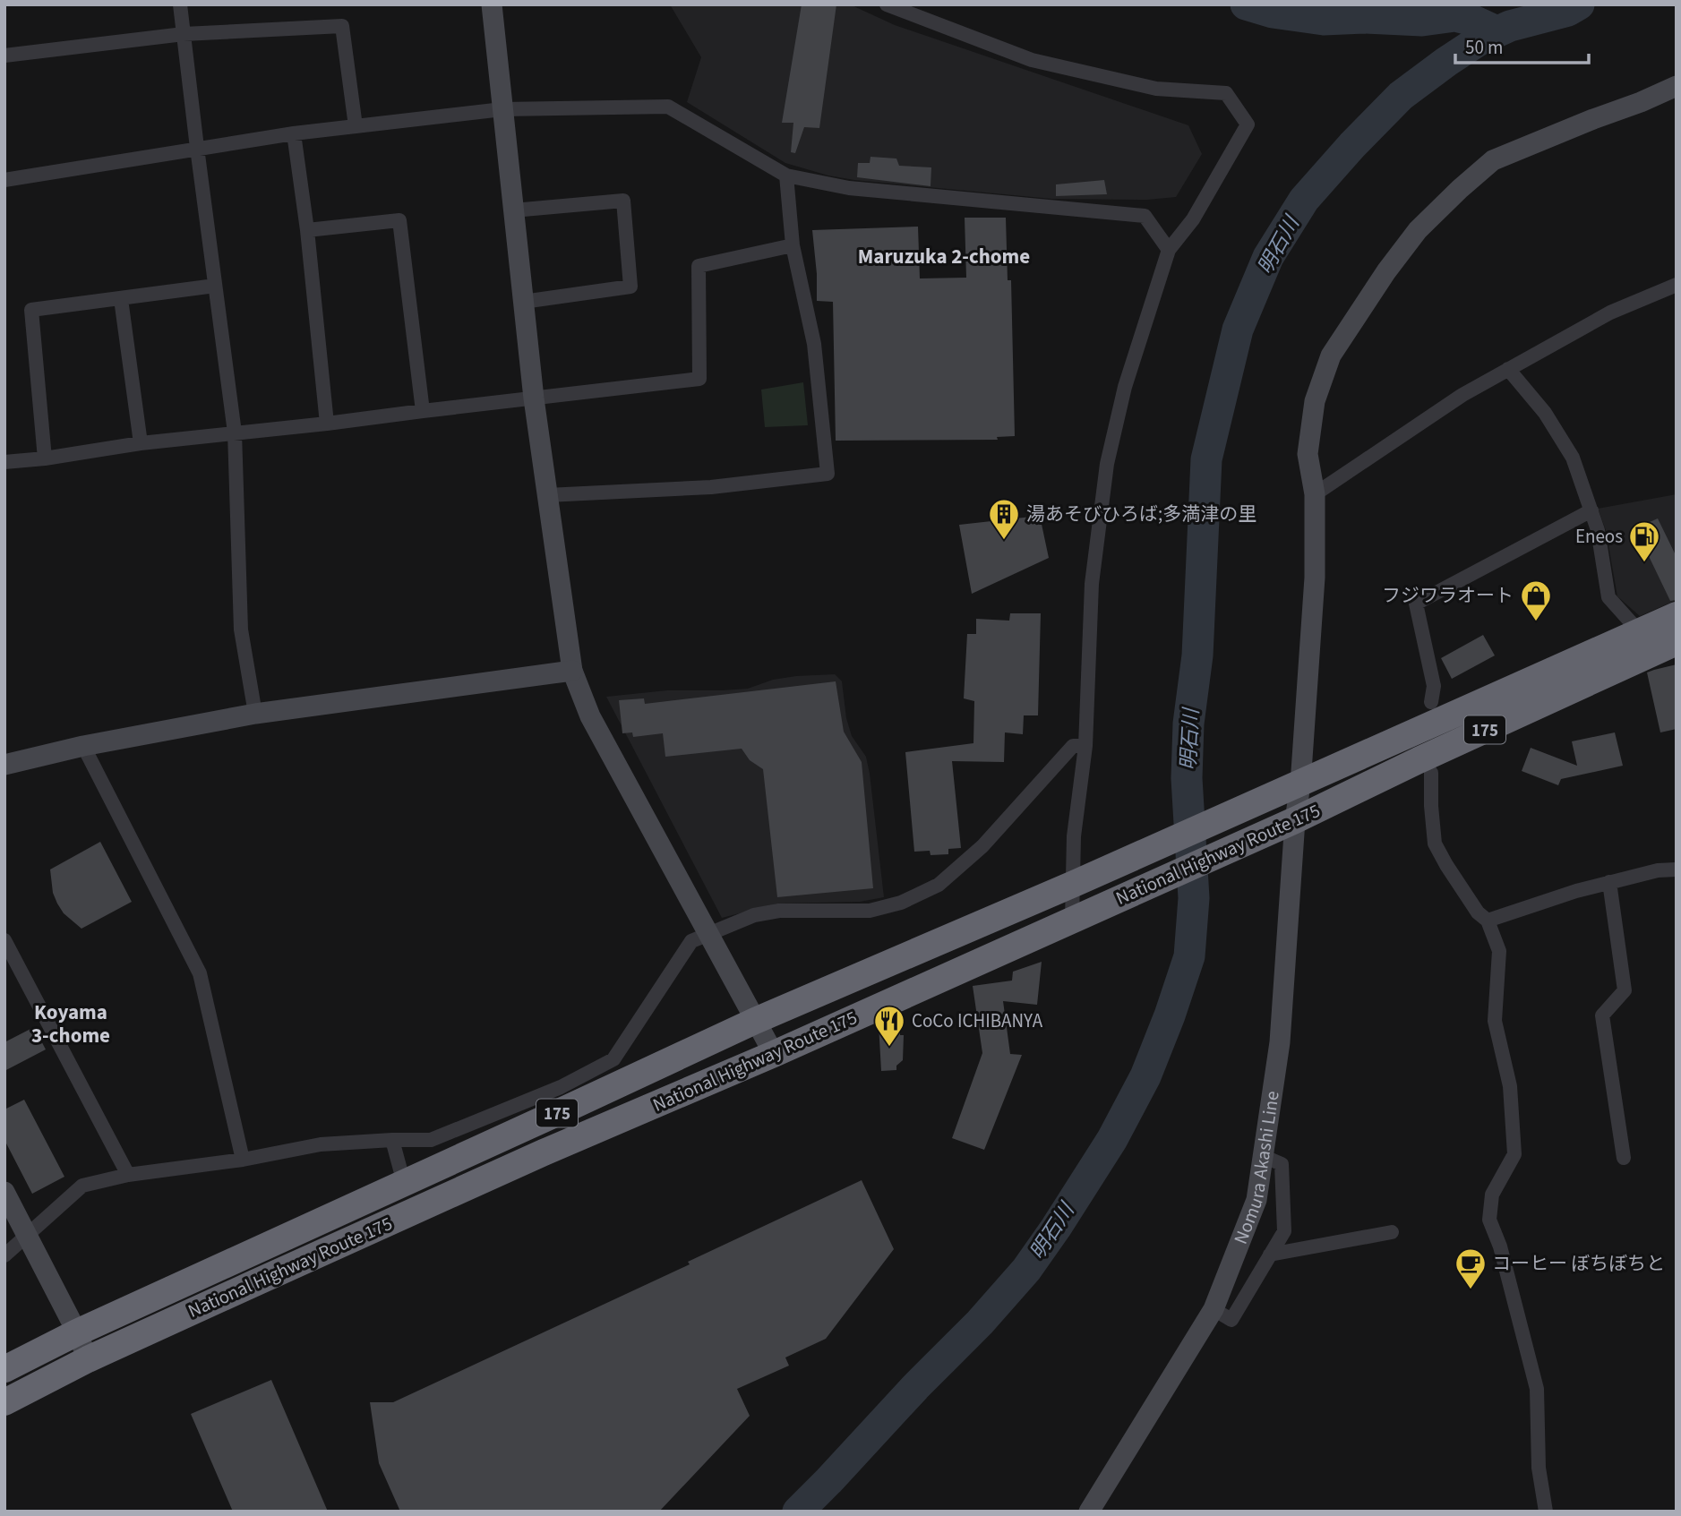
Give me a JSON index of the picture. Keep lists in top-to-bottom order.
{
  "streets": {
    "highway": ["175", "National Highway Route 175"],
    "street": ["Nomura Akashi Line"]
  },
  "crossings": [
    ["National Highway Route 175", "Nomura Akashi Line"]
  ],
  "districts": ["Maruzuka 2-chome", "Koyama 3-chome"],
  "water": ["明石川"],
  "places": {
    "building": ["湯あそびひろば;多満津の里"],
    "fuel station": ["Eneos"],
    "shop": ["フジワラオート"],
    "restaurant": ["CoCo ICHIBANYA"],
    "cafe": ["コーヒー ぼちぼちと"]
  },
  "scale_bar": "50 m"
}
